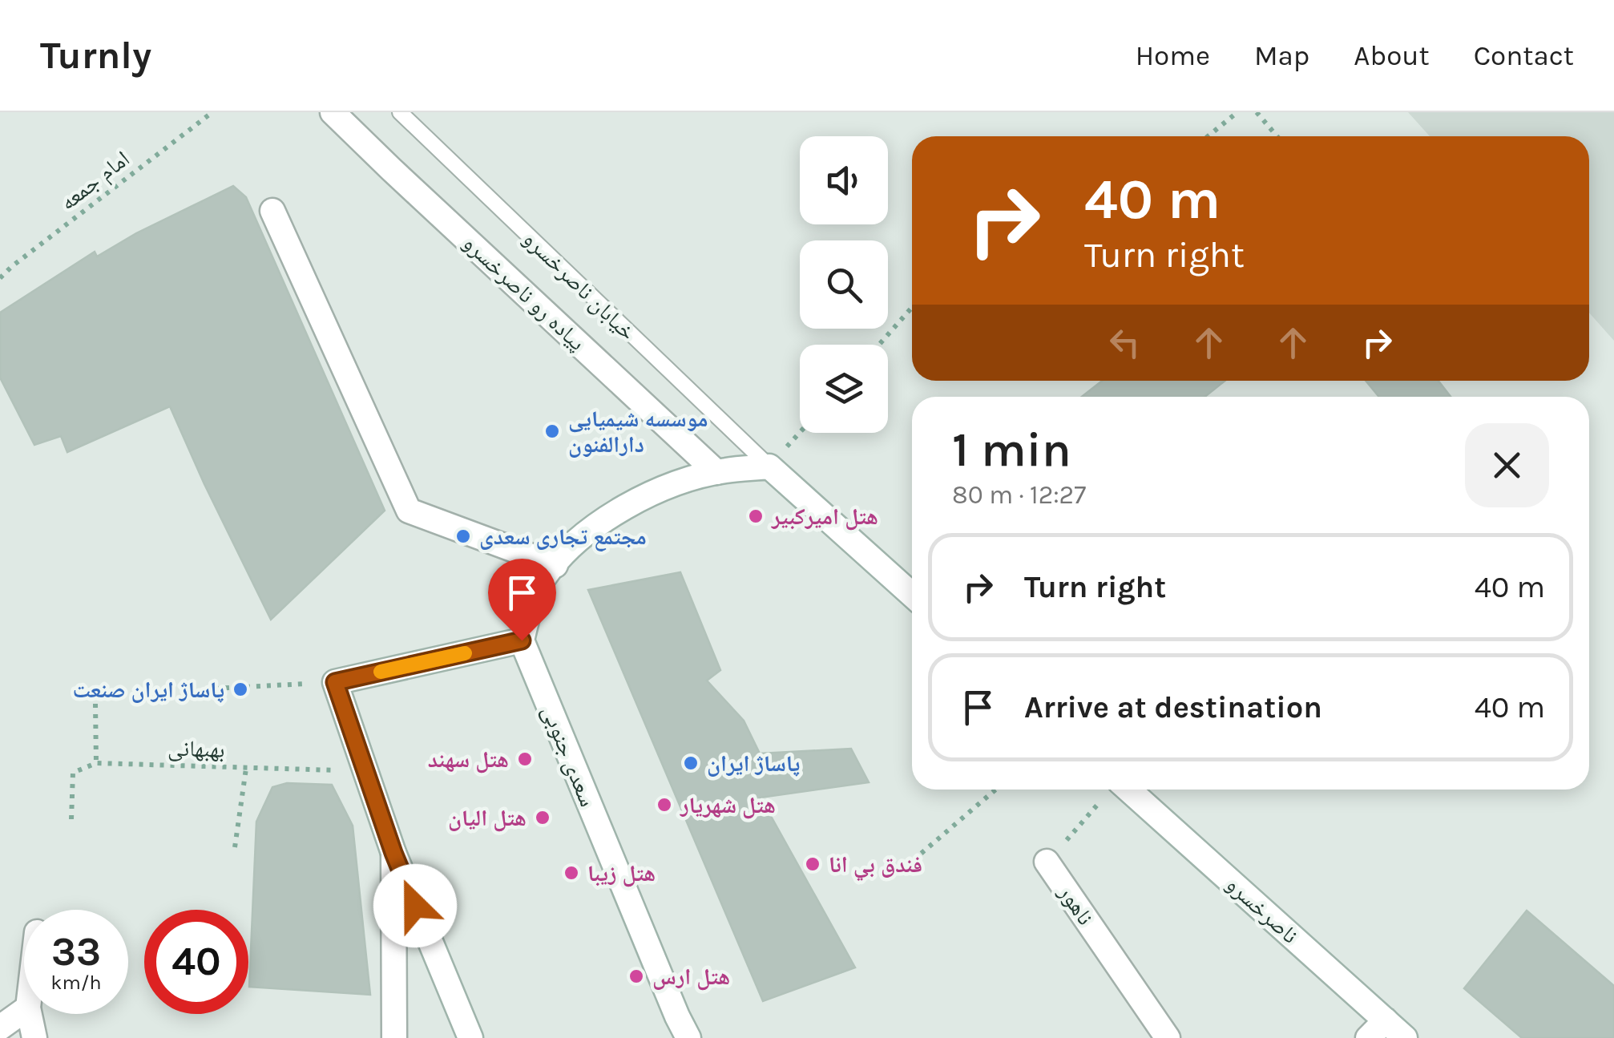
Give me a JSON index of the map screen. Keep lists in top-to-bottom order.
{
  "streets": {
    "street": [
      "پیاده رو ناصرخسرو",
      "سعدی جنوبی",
      "ناهور",
      "ناصرخسرو"
    ],
    "lane": ["خیابان ناصرخسرو"],
    "path": ["امام جمعه", "بهبهانی"]
  },
  "places": [
    "موسسه شیمیایی دارالفنون",
    "هتل امیرکبیر",
    "مجتمع تجاری سعدی",
    "پاساژ ایران صنعت",
    "هتل سهند",
    "پاساژ ایران",
    "هتل شهریار",
    "هتل الیان",
    "فندق بي انا",
    "هتل زیبا",
    "هتل ارس"
  ],
  "page": {
    "header": "Turnly",
    "nav": [
      "Home",
      "Map",
      "About",
      "Contact"
    ],
    "turn": ["40 m", "Turn right"],
    "heading": ["1 min", "80 m · 12:27"],
    "list": [
      {
        "name": "Turn right",
        "value": "40 m"
      },
      {
        "name": "Arrive at destination",
        "value": "40 m"
      }
    ],
    "speed": "33 km/h",
    "limit": "40"
  }
}
